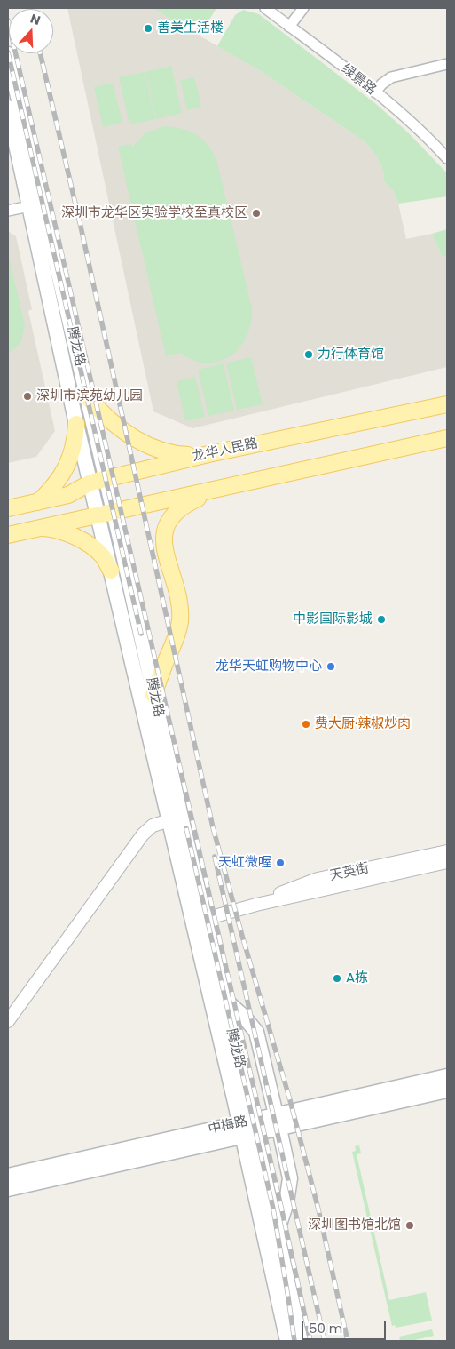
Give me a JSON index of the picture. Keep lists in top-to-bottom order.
{
  "streets": {
    "main road": ["腾龙路", "龙华人民路", "中梅路"],
    "street": ["绿景路", "天英街"]
  },
  "crossings": [
    ["腾龙路", "龙华人民路"],
    ["腾龙路", "天英街"],
    ["腾龙路", "中梅路"]
  ],
  "places": [
    "善美生活楼",
    "深圳市龙华区实验学校至真校区",
    "力行体育馆",
    "深圳市滨苑幼儿园",
    "中影国际影城",
    "龙华天虹购物中心",
    "费大厨·辣椒炒肉",
    "天虹微喔",
    "A栋",
    "深圳图书馆北馆"
  ],
  "scale_bar": "50 m",
  "north": "top"
}
